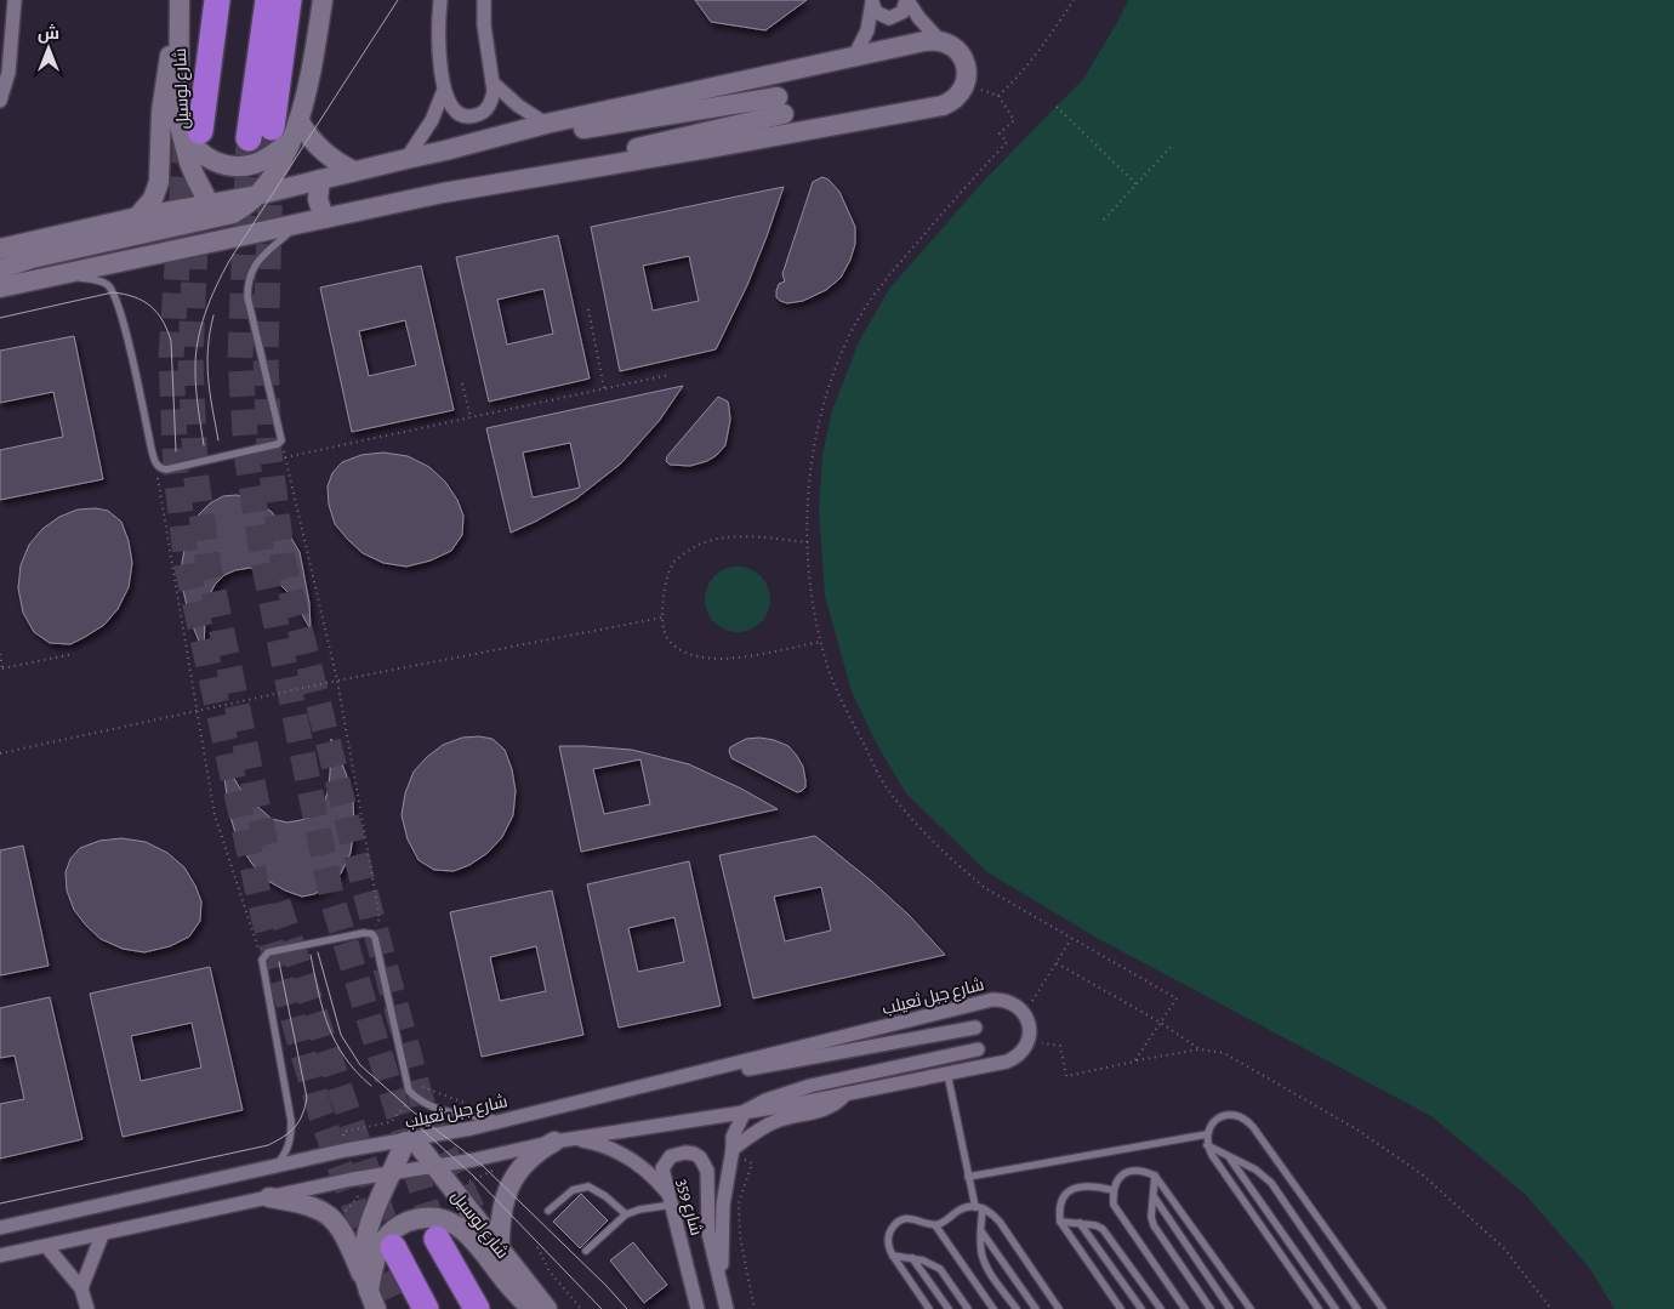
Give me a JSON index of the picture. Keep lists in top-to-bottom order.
{
  "streets": {
    "highway": ["شارع لوسيل"],
    "street": ["شارع جبل ثعيلب", "شارع 359"]
  },
  "crossings": [
    ["شارع لوسيل", "شارع جبل ثعيلب"]
  ],
  "north": "top"
}
